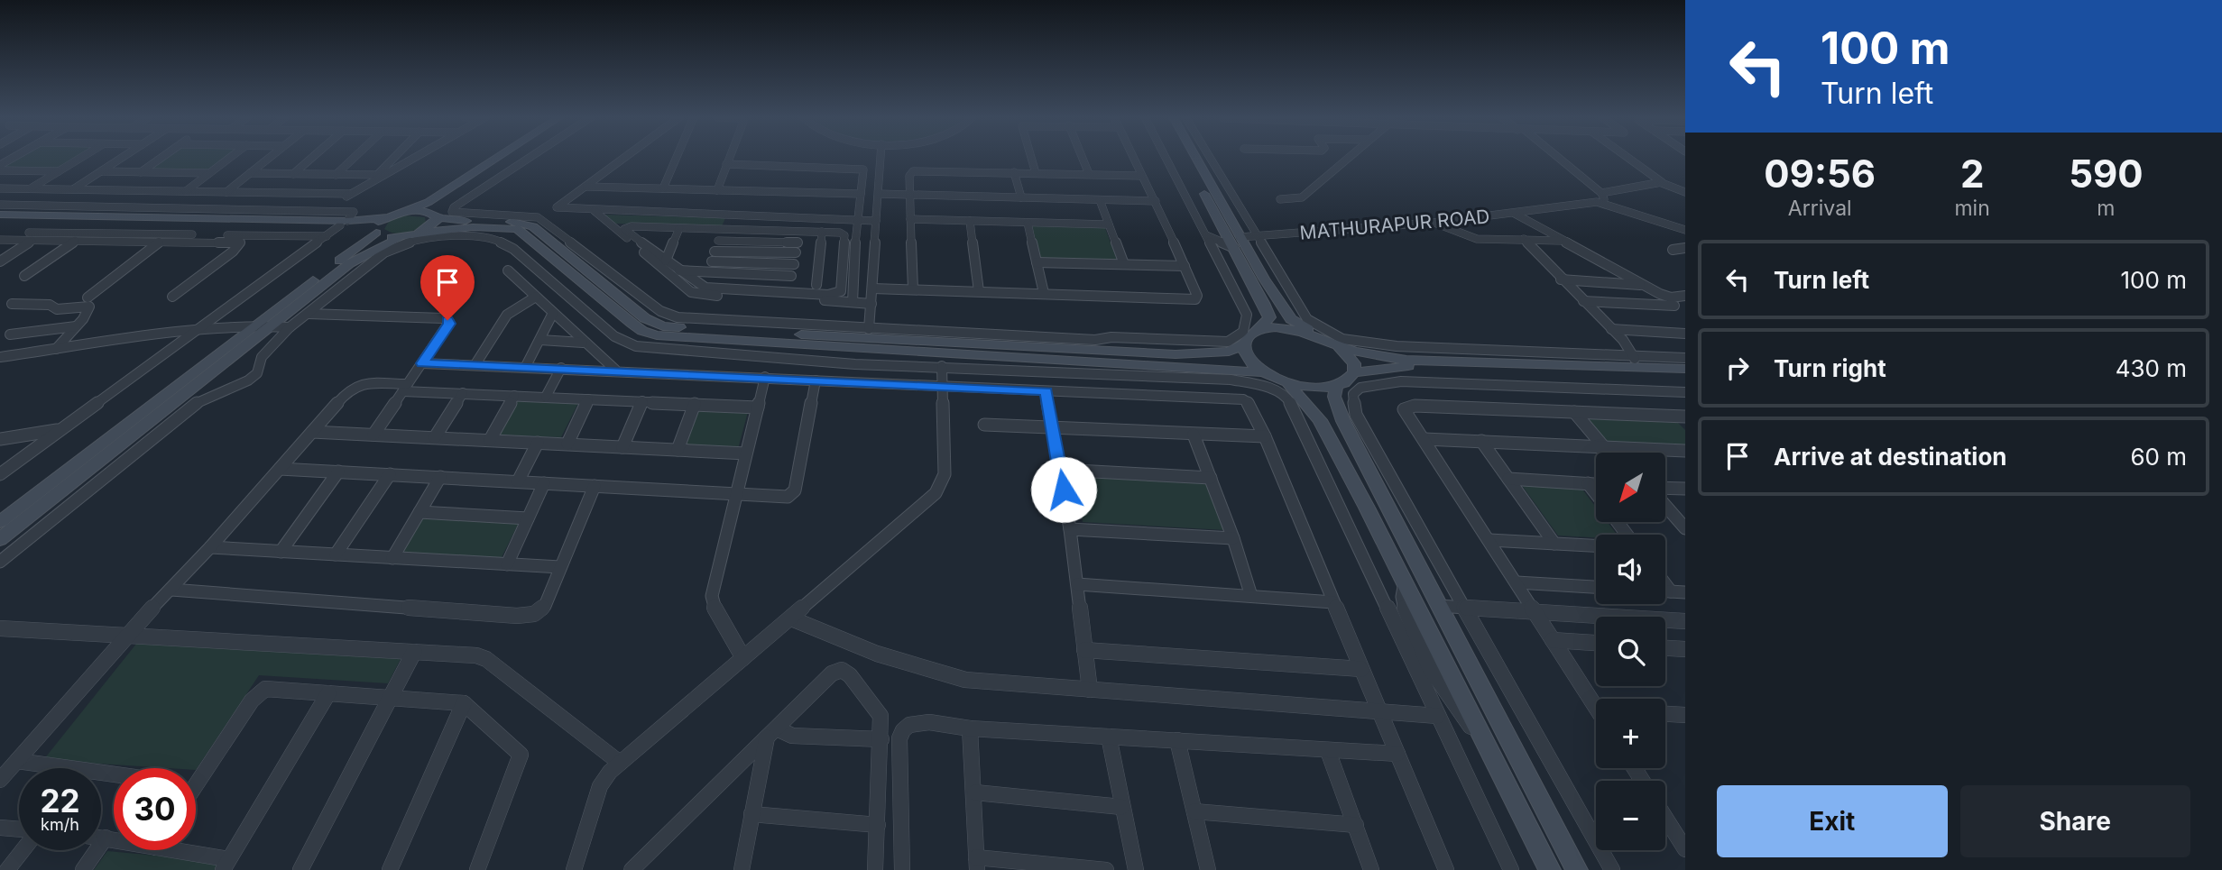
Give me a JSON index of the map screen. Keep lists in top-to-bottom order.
{
  "streets": {
    "street": ["MATHURAPUR ROAD"]
  },
  "north": "bottom left",
  "page": {
    "turn": ["100 m", "Turn left"],
    "eta": [
      "09:56",
      "Arrival",
      "2",
      "min",
      "590",
      "m"
    ],
    "list": [
      {
        "name": "Turn left",
        "value": "100 m"
      },
      {
        "name": "Turn right",
        "value": "430 m"
      },
      {
        "name": "Arrive at destination",
        "value": "60 m"
      }
    ],
    "map_buttons": ["+", "−"],
    "speed": "22 km/h",
    "limit": "30",
    "buttons": ["Exit", "Share"]
  }
}
